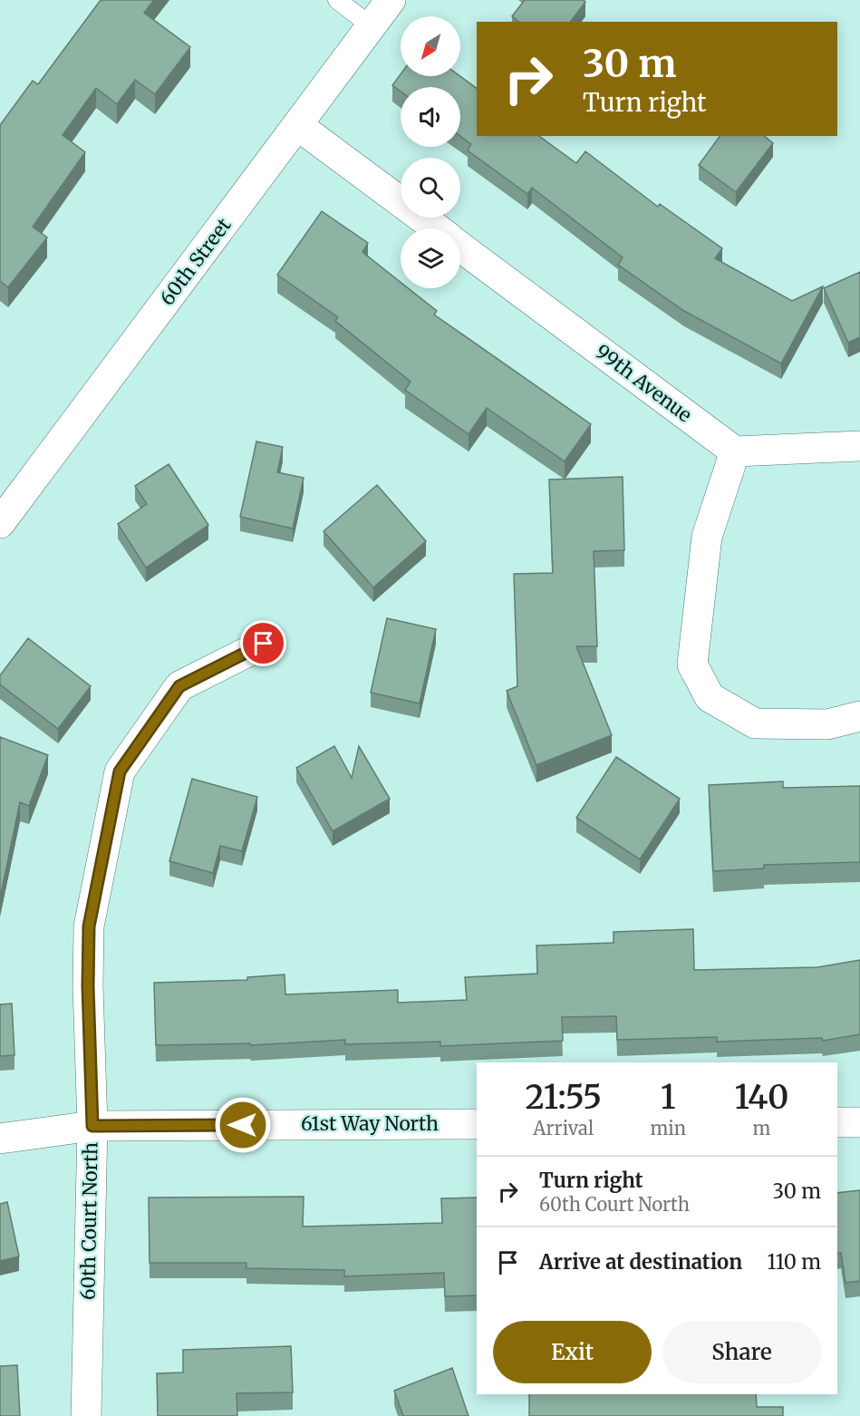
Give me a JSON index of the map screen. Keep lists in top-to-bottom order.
{
  "streets": {
    "street": [
      "60th Street",
      "99th Avenue",
      "61st Way North",
      "60th Court North"
    ]
  },
  "crossings": [
    ["60th Street", "99th Avenue"],
    ["61st Way North", "60th Court North"]
  ],
  "north": "bottom left",
  "page": {
    "turn": ["30 m", "Turn right"],
    "eta": [
      "21:55",
      "Arrival",
      "1",
      "min",
      "140",
      "m"
    ],
    "list": [
      {
        "name": "Turn right",
        "note": "60th Court North",
        "value": "30 m"
      },
      {
        "name": "Arrive at destination",
        "value": "110 m"
      }
    ],
    "buttons": ["Exit", "Share"]
  }
}
